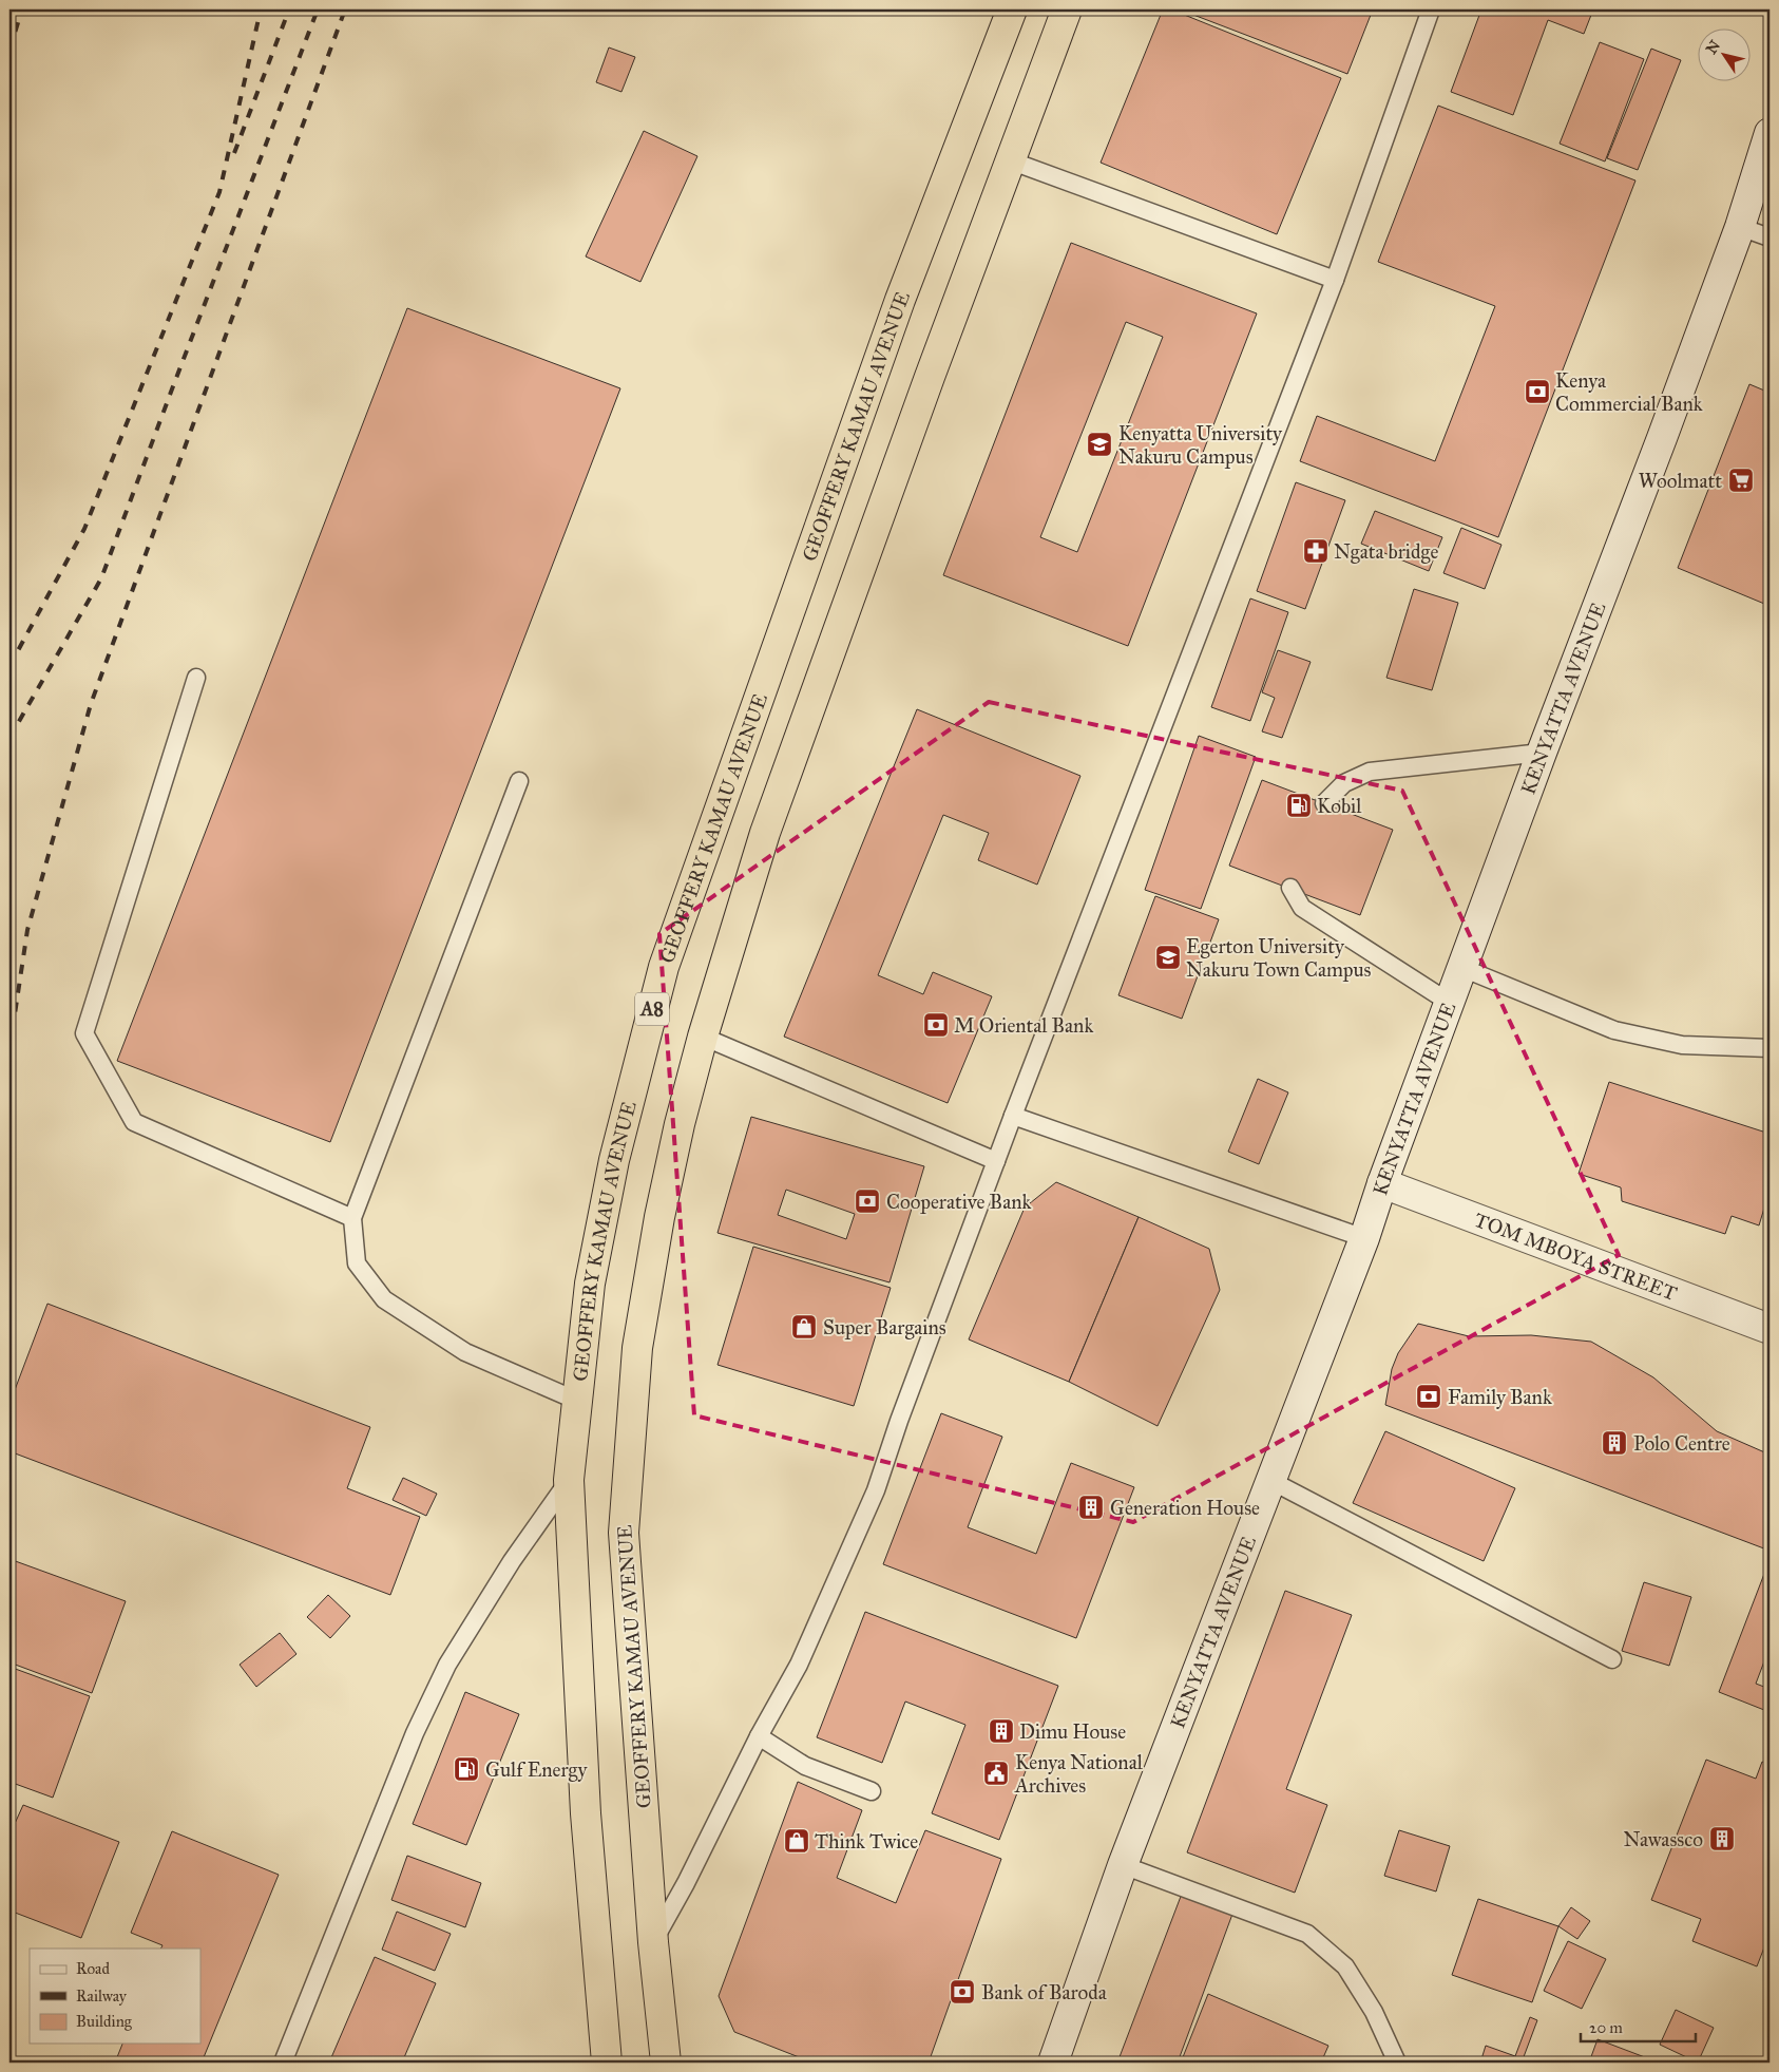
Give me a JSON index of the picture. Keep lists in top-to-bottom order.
{
  "streets": {
    "highway": ["GEOFFERY KAMAU AVENUE", "A8"],
    "street": ["KENYATTA AVENUE", "TOM MBOYA STREET"]
  },
  "crossings": [
    ["KENYATTA AVENUE", "TOM MBOYA STREET"]
  ],
  "places": {
    "bank": [
      "Kenya Commercial Bank",
      "M Oriental Bank",
      "Cooperative Bank",
      "Family Bank",
      "Bank of Baroda"
    ],
    "school or university": ["Kenyatta University Nakuru Campus", "Egerton University Nakuru Town Campus"],
    "supermarket": ["Woolmatt"],
    "pharmacy": ["Ngata bridge"],
    "fuel station": ["Kobil", "Gulf Energy"],
    "shop": ["Super Bargains", "Think Twice"],
    "building": [
      "Polo Centre",
      "Generation House",
      "Dimu House",
      "Nawassco"
    ],
    "public building": ["Kenya National Archives"]
  },
  "legend": ["Road", "Railway", "Building"],
  "scale_bar": "20 m",
  "north": "top left"
}
